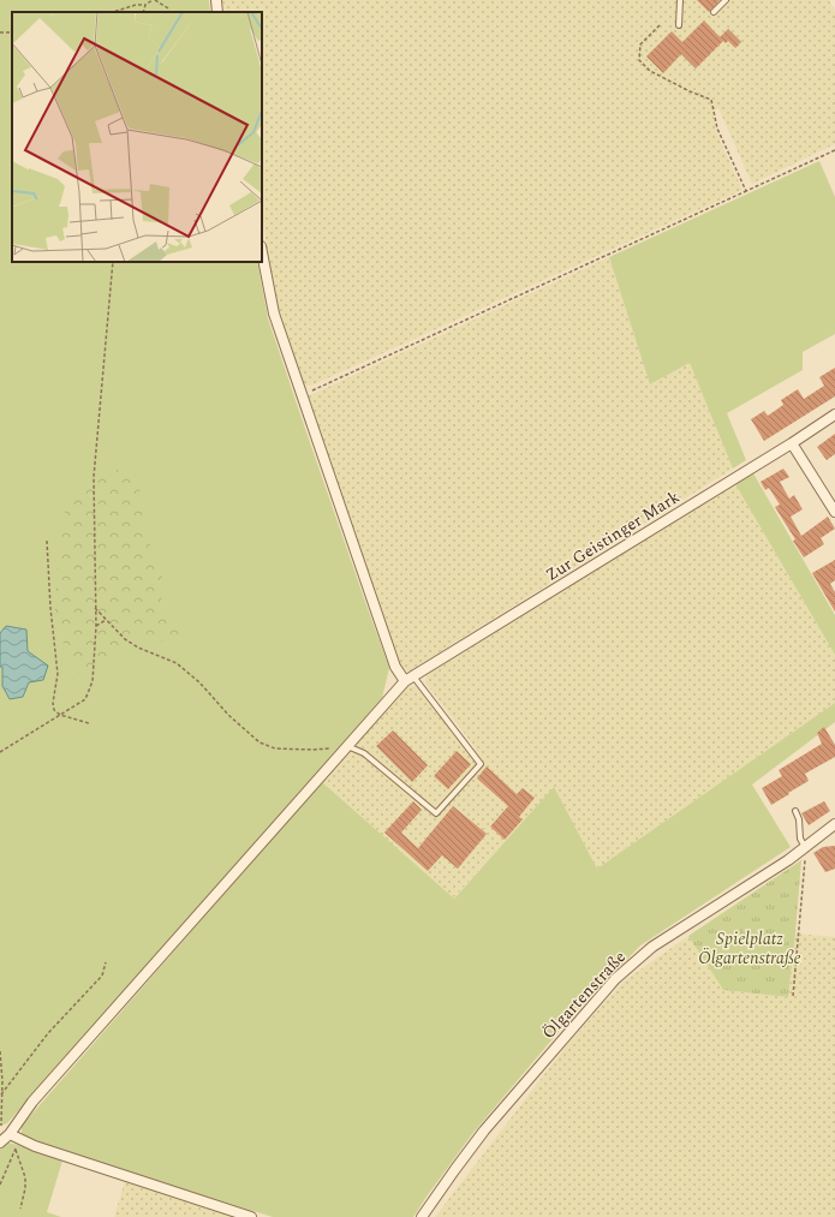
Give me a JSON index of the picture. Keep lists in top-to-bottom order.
{
  "streets": {
    "street": ["Zur Geistinger Mark", "Ölgartenstraße"]
  },
  "parks": ["Spielplatz Ölgartenstraße"]
}
